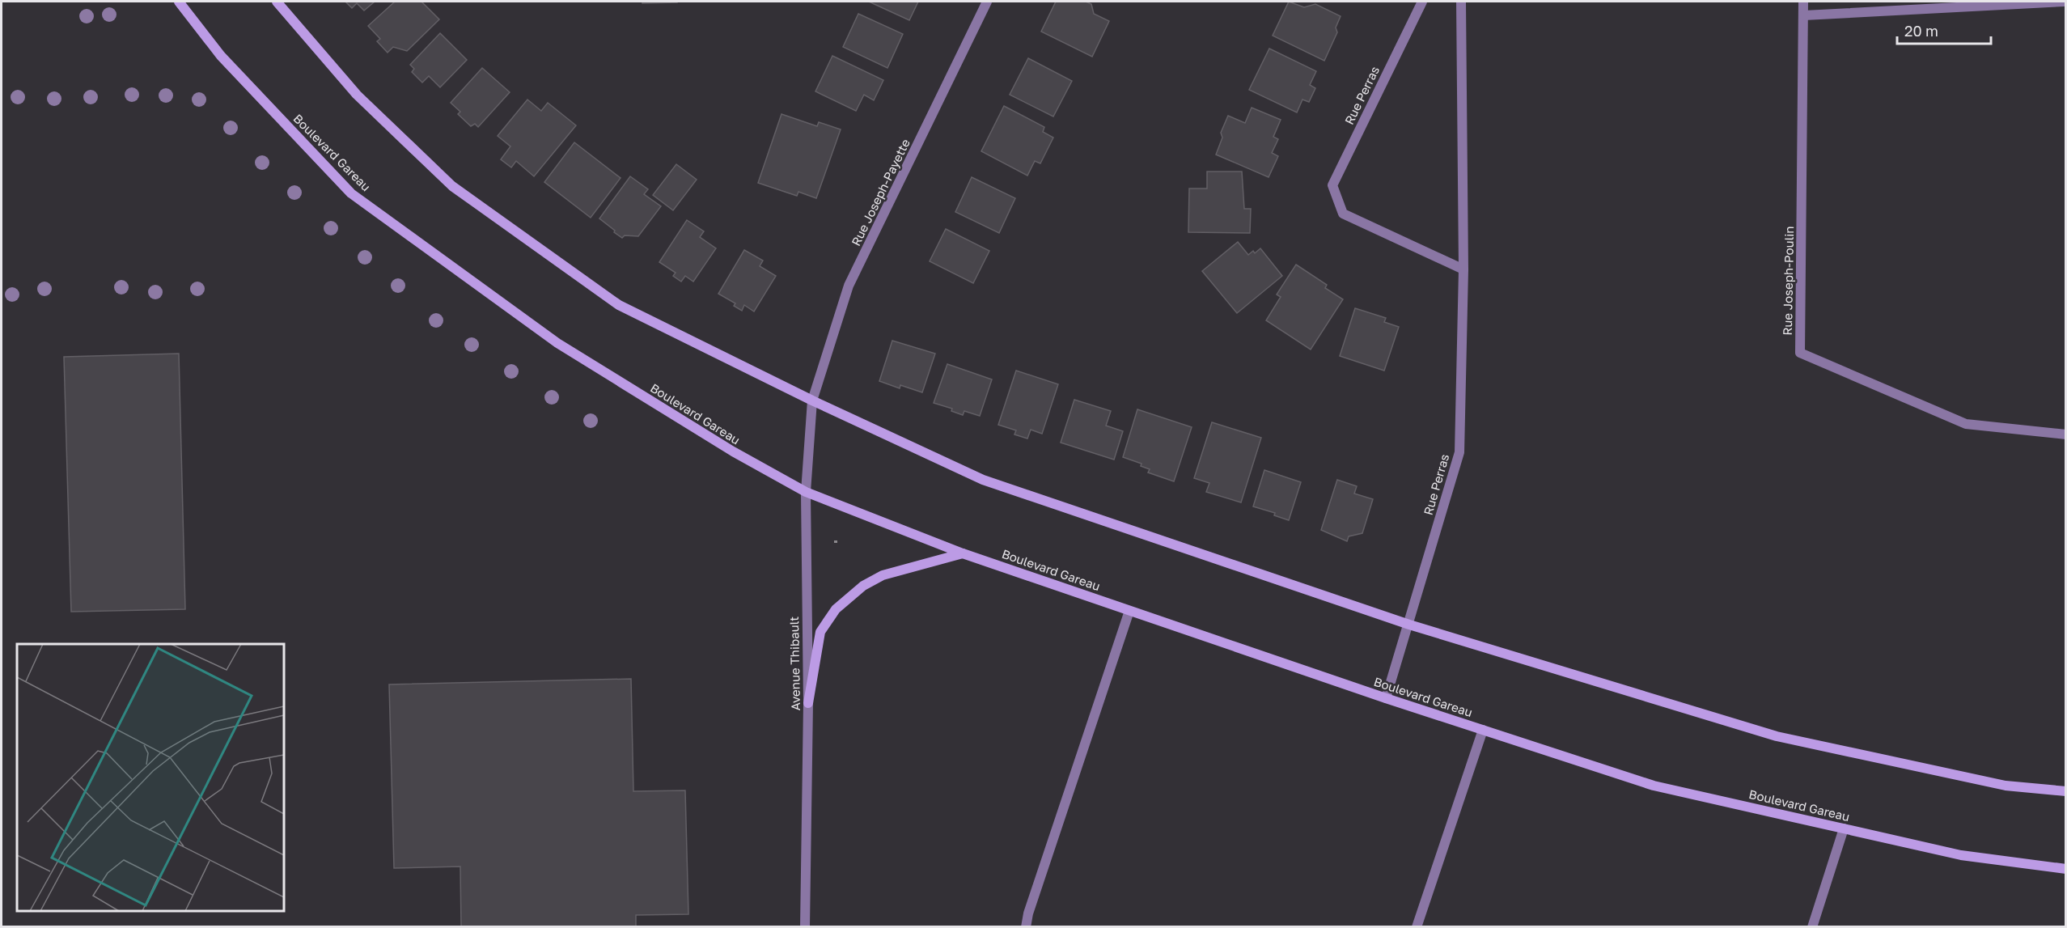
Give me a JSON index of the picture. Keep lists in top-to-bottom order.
{
  "streets": {
    "street": [
      "Rue Perras",
      "Boulevard Gareau",
      "Rue Joseph-Payette",
      "Rue Joseph-Poulin",
      "Avenue Thibault"
    ]
  },
  "crossings": [
    ["Rue Perras", "Boulevard Gareau"],
    ["Boulevard Gareau", "Avenue Thibault"],
    ["Rue Joseph-Payette", "Avenue Thibault"]
  ],
  "scale_bar": "20 m"
}
